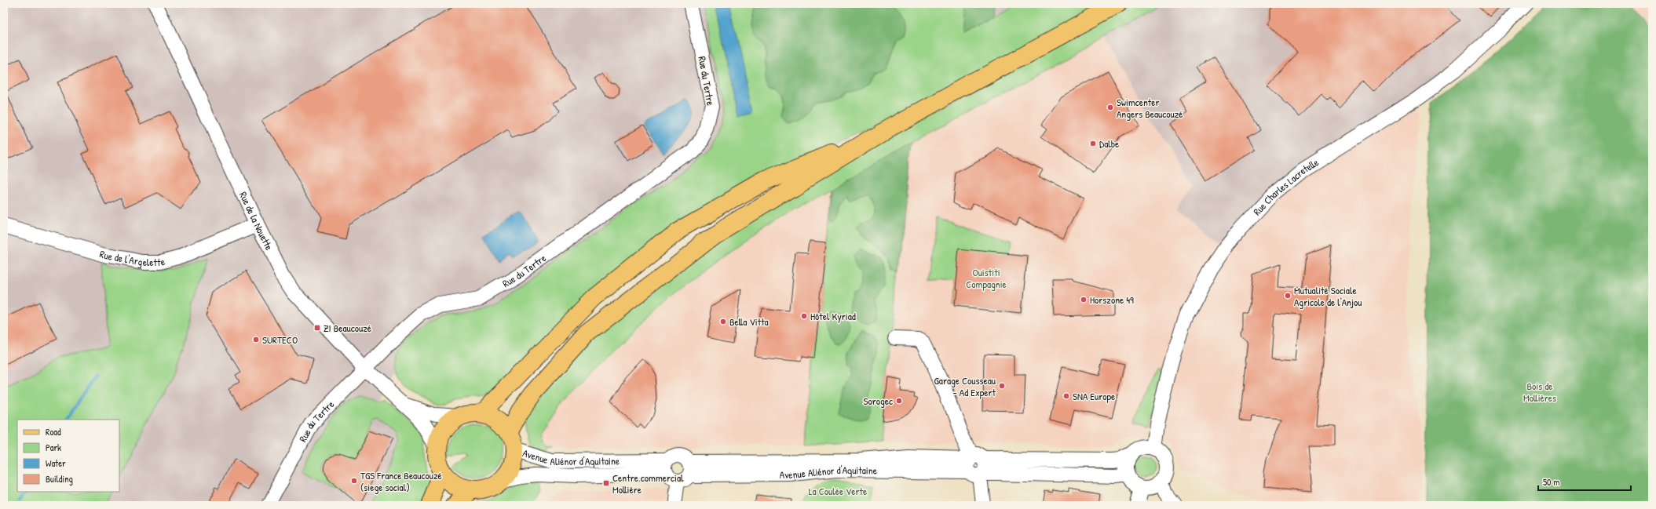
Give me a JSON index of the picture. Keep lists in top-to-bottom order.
{
  "streets": {
    "street": [
      "Rue du Tertre",
      "Rue Charles Lacretelle",
      "Rue de la Nouette",
      "Rue de l'Argelette",
      "Avenue Aliénor d'Aquitaine"
    ]
  },
  "crossings": [
    ["Rue du Tertre", "Rue de la Nouette"],
    ["Rue Charles Lacretelle", "Avenue Aliénor d'Aquitaine"],
    ["Rue de la Nouette", "Rue de l'Argelette"],
    ["Rue de la Nouette", "Avenue Aliénor d'Aquitaine"]
  ],
  "parks": ["Ouistiti Compagnie", "Bois de Mollières", "La Coulée Verte"],
  "places": {
    "other": [
      "Swimcenter Angers Beaucouzé",
      "Dalbe",
      "Mutualité Sociale Agricole de l'Anjou",
      "Horszone 49",
      "Hôtel Kyriad",
      "Bella Vitta",
      "SURTECO",
      "Garage Cousseau - Ad Expert",
      "SNA Europe",
      "Sorogec",
      "TGS France Beaucouzé (siege social)"
    ],
    "transit": ["ZI Beaucouzé", "Centre commercial Mollière"]
  },
  "legend": [
    "Road",
    "Park",
    "Water",
    "Building"
  ],
  "scale_bar": "50 m"
}
